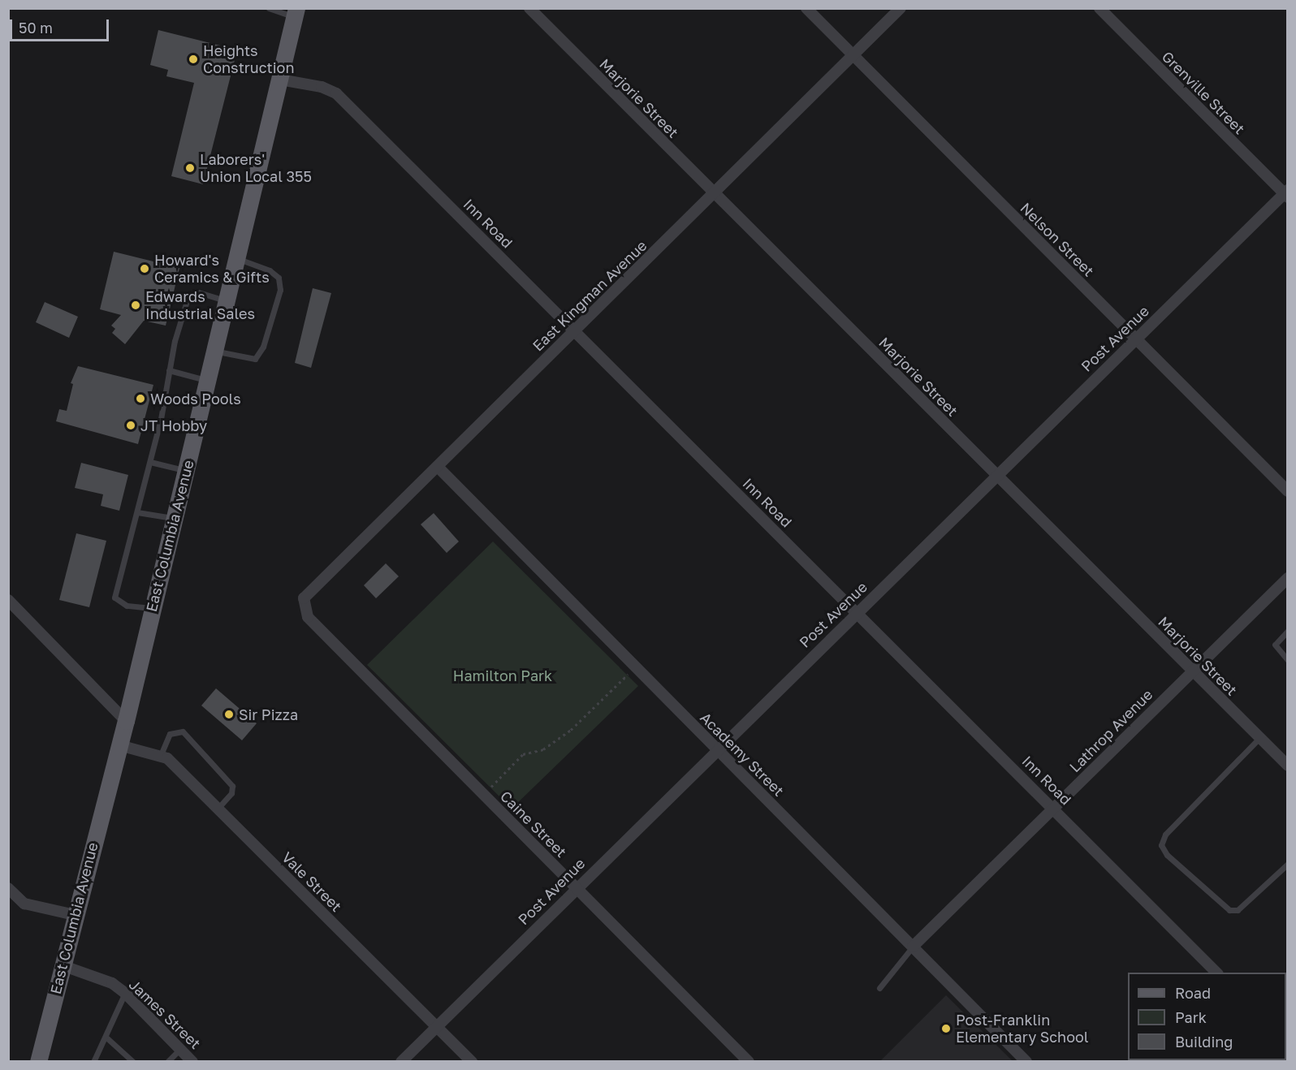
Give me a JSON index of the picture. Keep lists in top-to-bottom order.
{
  "streets": {
    "main road": ["East Columbia Avenue"],
    "street": [
      "Grenville Street",
      "Marjorie Street",
      "Inn Road",
      "Nelson Street",
      "East Kingman Avenue",
      "Post Avenue",
      "Lathrop Avenue",
      "Academy Street",
      "Caine Street",
      "Vale Street",
      "James Street"
    ]
  },
  "crossings": [
    ["Grenville Street", "Post Avenue"],
    ["Marjorie Street", "East Kingman Avenue"],
    ["Marjorie Street", "Post Avenue"],
    ["Marjorie Street", "Lathrop Avenue"],
    ["Inn Road", "East Kingman Avenue"],
    ["Inn Road", "Post Avenue"],
    ["Inn Road", "East Columbia Avenue"],
    ["Inn Road", "Lathrop Avenue"],
    ["Nelson Street", "East Kingman Avenue"],
    ["Nelson Street", "Post Avenue"],
    ["East Kingman Avenue", "Academy Street"],
    ["East Kingman Avenue", "Caine Street"],
    ["Post Avenue", "Academy Street"],
    ["Post Avenue", "Caine Street"],
    ["Post Avenue", "Vale Street"],
    ["East Columbia Avenue", "Vale Street"],
    ["East Columbia Avenue", "James Street"],
    ["Lathrop Avenue", "Academy Street"]
  ],
  "parks": ["Hamilton Park"],
  "places": [
    "Heights Construction",
    "Laborers' Union Local 355",
    "Howard's Ceramics & Gifts",
    "Edwards Industrial Sales",
    "Woods Pools",
    "JT Hobby",
    "Sir Pizza",
    "Post-Franklin Elementary School"
  ],
  "legend": ["Road", "Park", "Building"],
  "scale_bar": "50 m"
}
